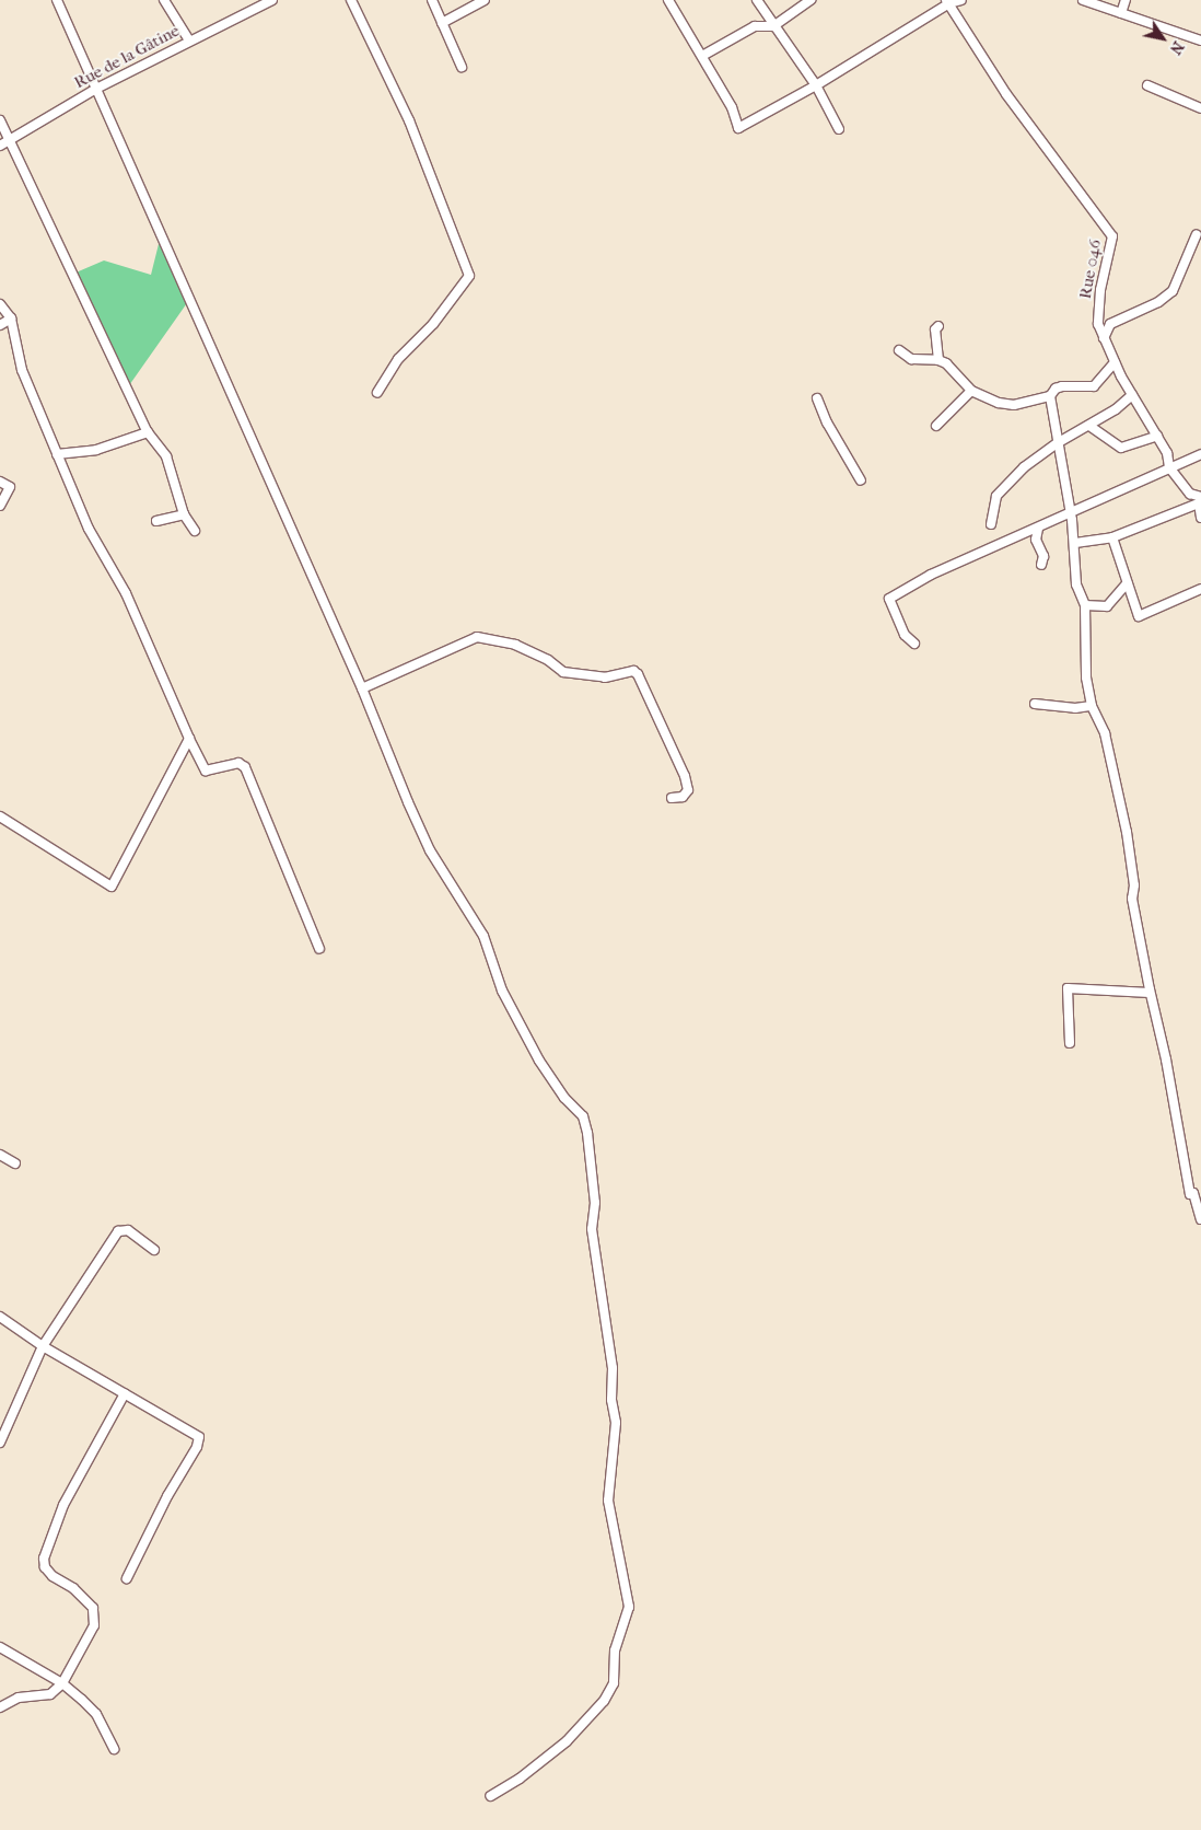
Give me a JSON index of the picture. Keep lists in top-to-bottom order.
{
  "streets": {
    "street": ["Rue de la Gâtine", "Rue 046"]
  },
  "north": "bottom right"
}
